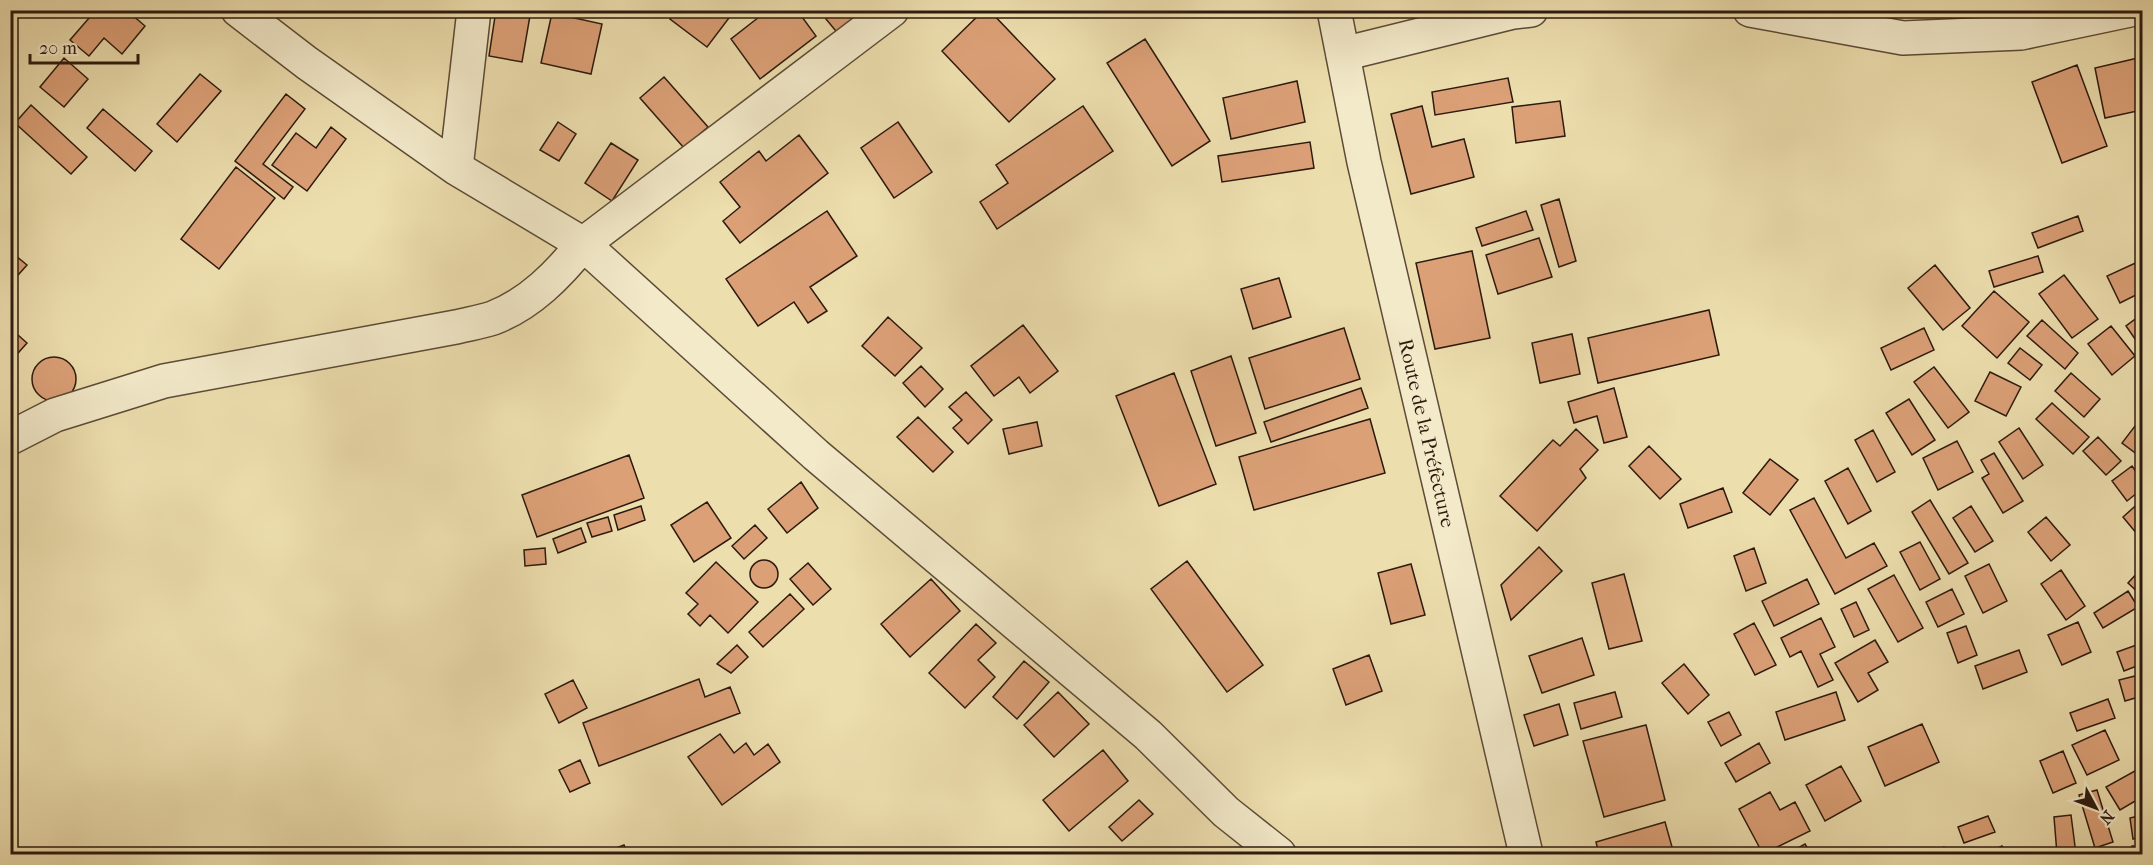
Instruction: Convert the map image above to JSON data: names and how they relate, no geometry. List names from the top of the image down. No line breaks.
{"streets":{"street":["Route de la Préfecture"]},"scale_bar":"20 m","north":"bottom right"}
